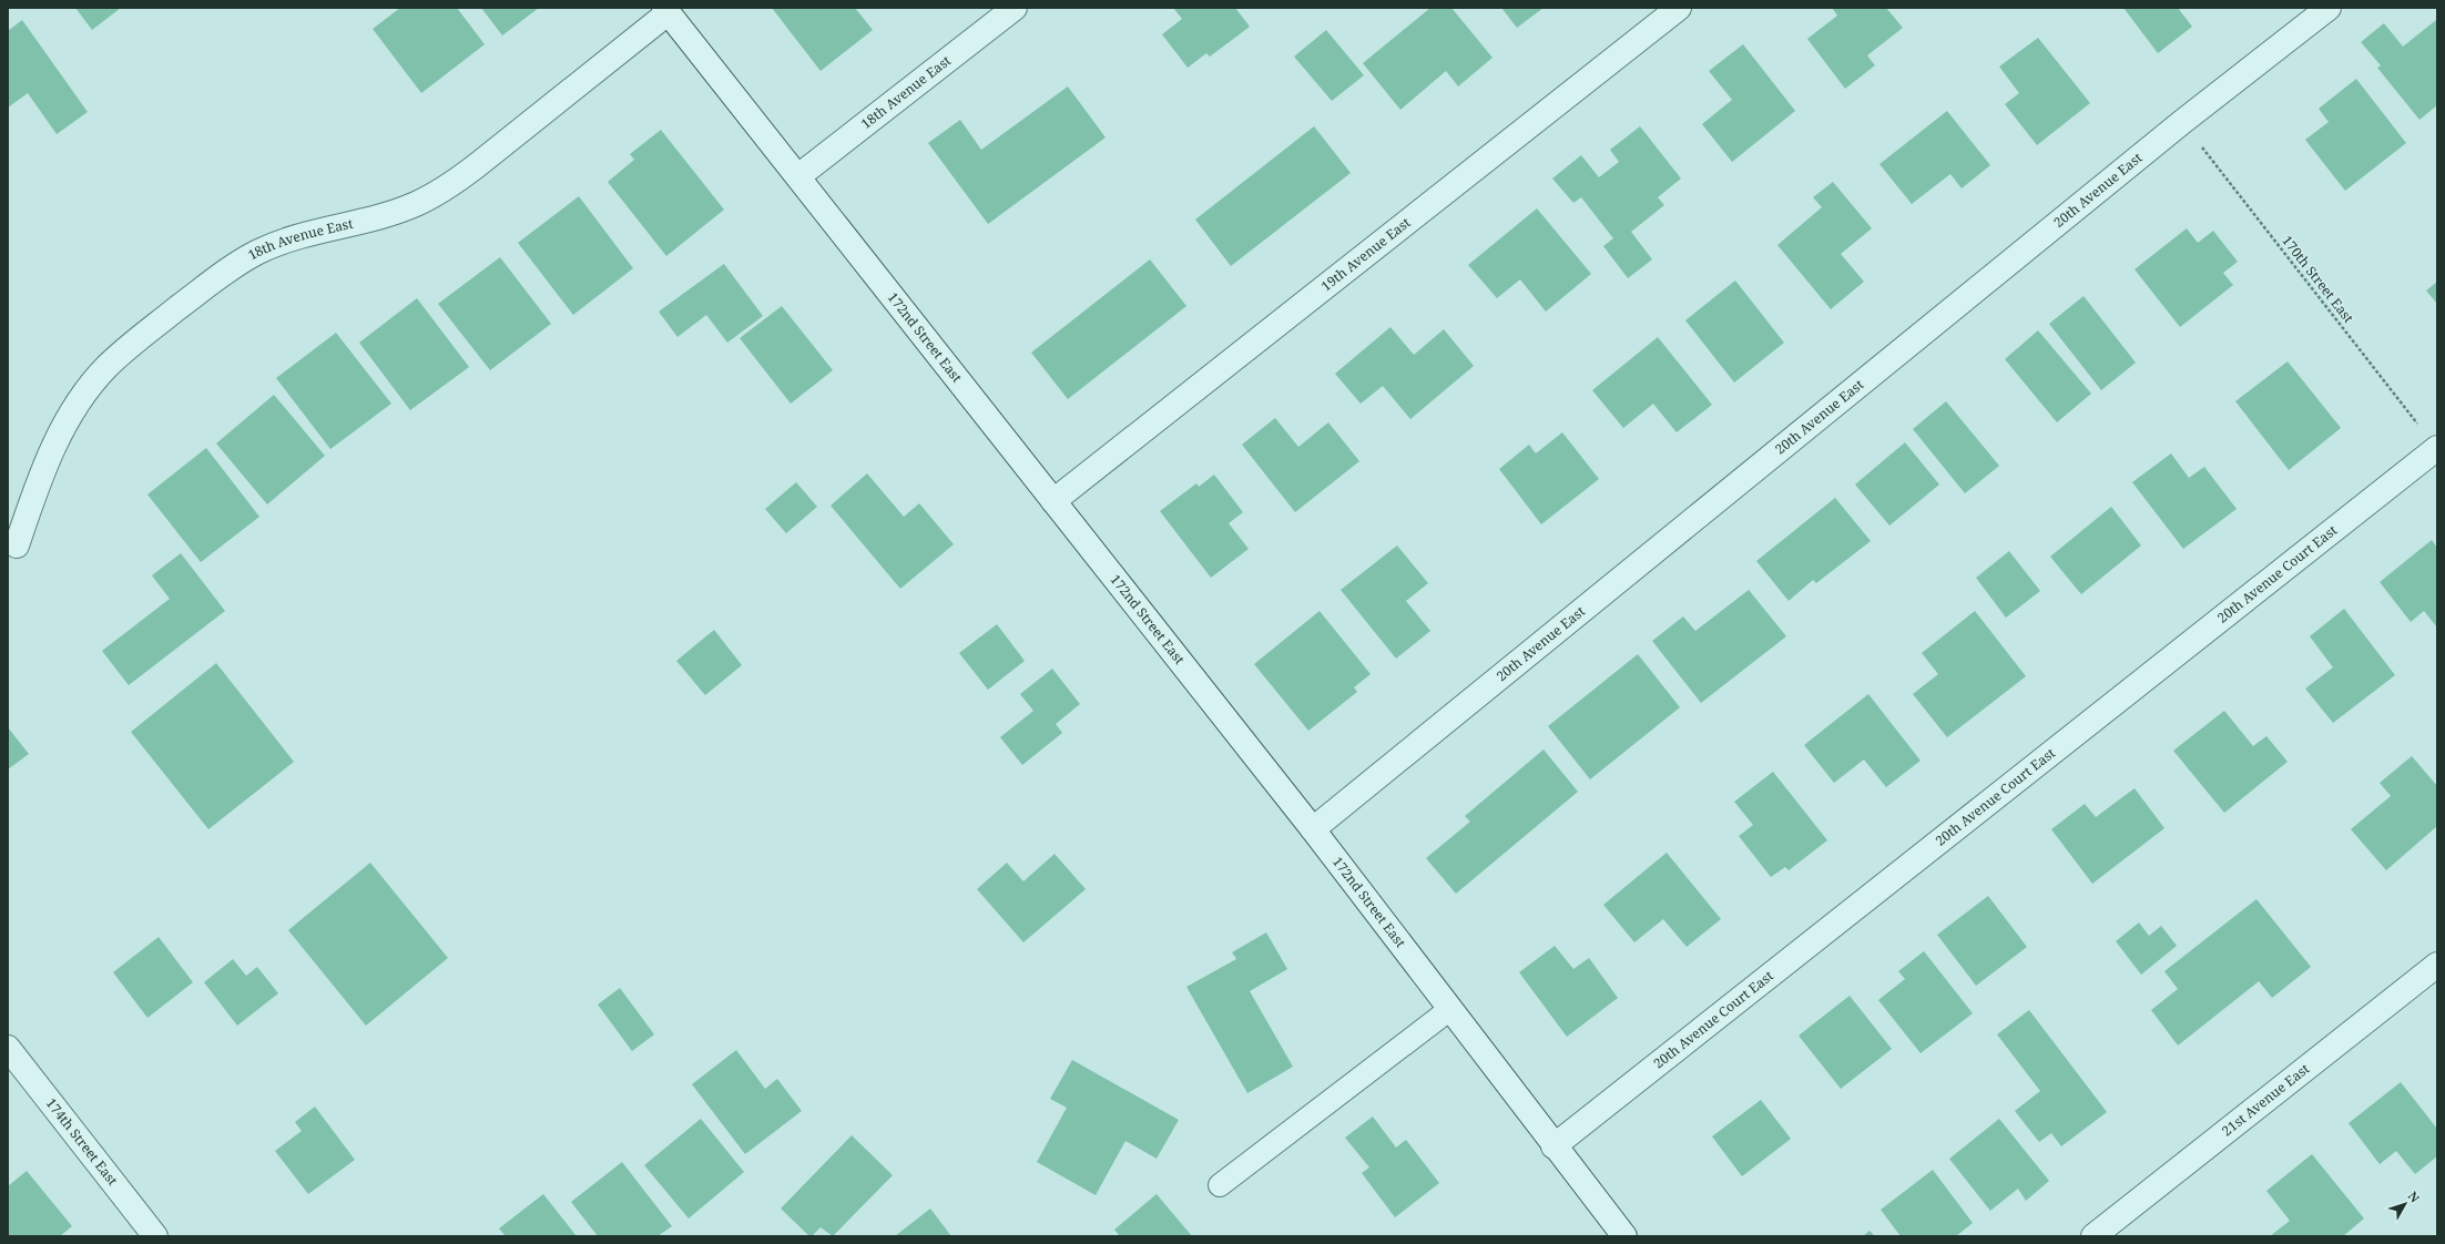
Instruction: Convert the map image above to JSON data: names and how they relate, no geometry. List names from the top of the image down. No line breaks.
{"streets":{"street":["18th Avenue East","20th Avenue East","19th Avenue East","172nd Street East","20th Avenue Court East","21st Avenue East","174th Street East"],"path":["170th Street East"]},"crossings":[["18th Avenue East","172nd Street East"],["20th Avenue East","170th Street East"],["20th Avenue East","172nd Street East"],["19th Avenue East","172nd Street East"],["170th Street East","20th Avenue Court East"],["172nd Street East","20th Avenue Court East"]],"north":"top right"}
